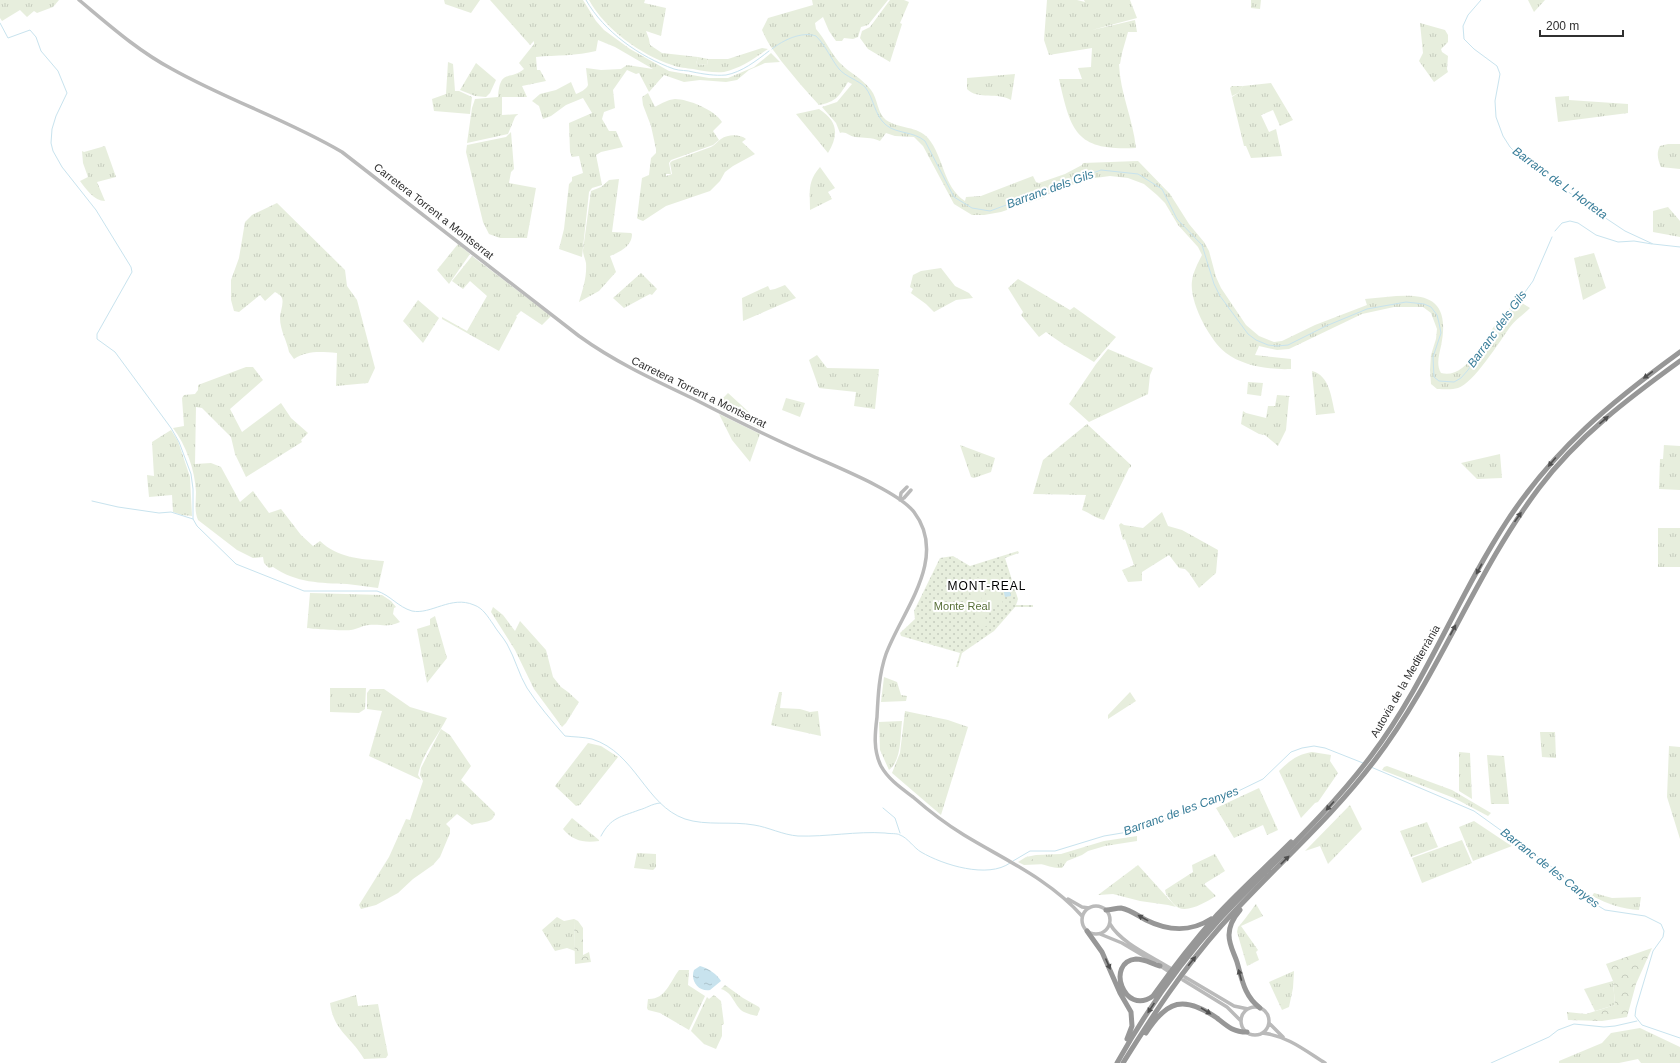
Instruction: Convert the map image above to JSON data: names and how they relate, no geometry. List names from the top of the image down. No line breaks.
{"streets":{"highway":["Autovia de la Mediterrània"],"main road":["Carretera Torrent a Montserrat"]},"districts":["MONT-REAL"],"water":["Barranc de L' Horteta","Barranc dels Gils","Barranc de les Canyes"],"parks":["Monte Real"],"scale_bar":"200 m"}
